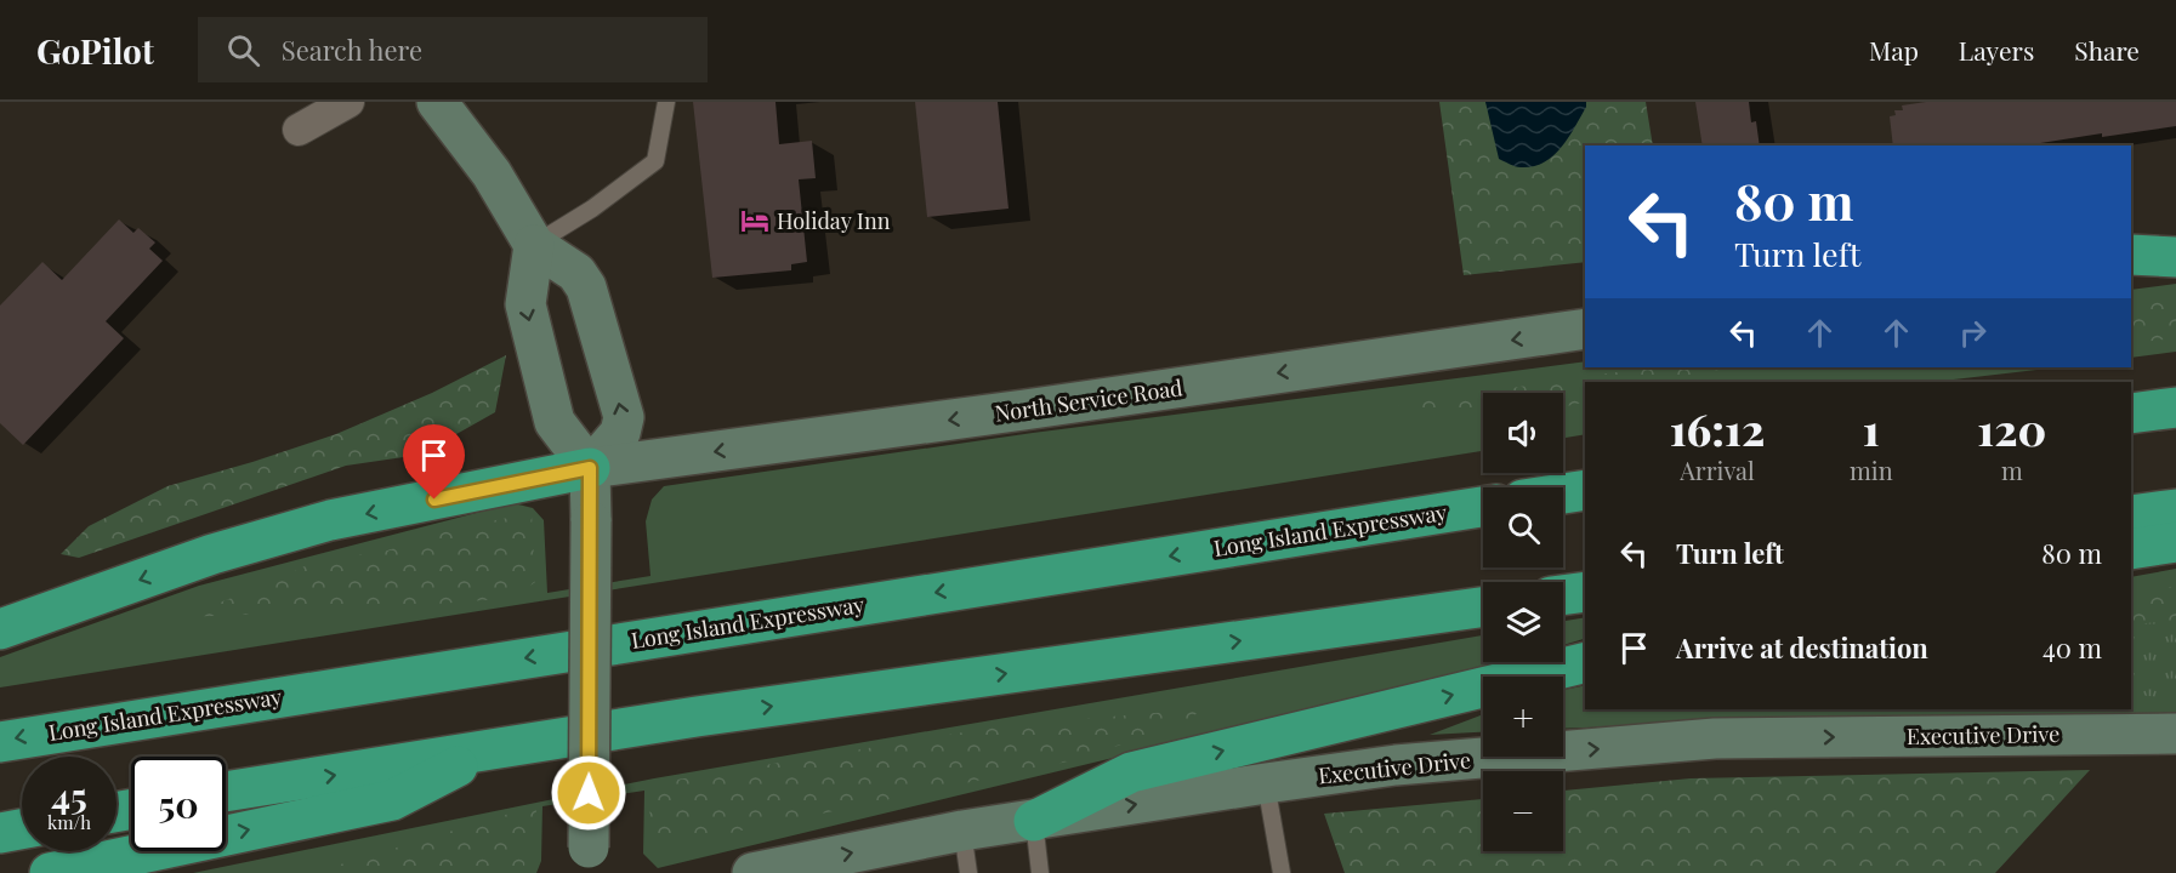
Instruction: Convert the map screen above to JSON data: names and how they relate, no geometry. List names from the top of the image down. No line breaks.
{"streets":{"highway":["Long Island Expressway"],"main road":["North Service Road","Executive Drive"]},"one_way":["North Service Road","Executive Drive"],"places":{"hotel":["Holiday Inn"]},"page":{"header":"GoPilot","search":"Search here","nav":["Map","Layers","Share"],"turn":["80 m","Turn left"],"eta":["16:12","Arrival","1","min","120","m"],"map_buttons":["+","−"],"list":[{"name":"Turn left","value":"80 m"},{"name":"Arrive at destination","value":"40 m"}],"speed":"45 km/h","limit":"50"}}
